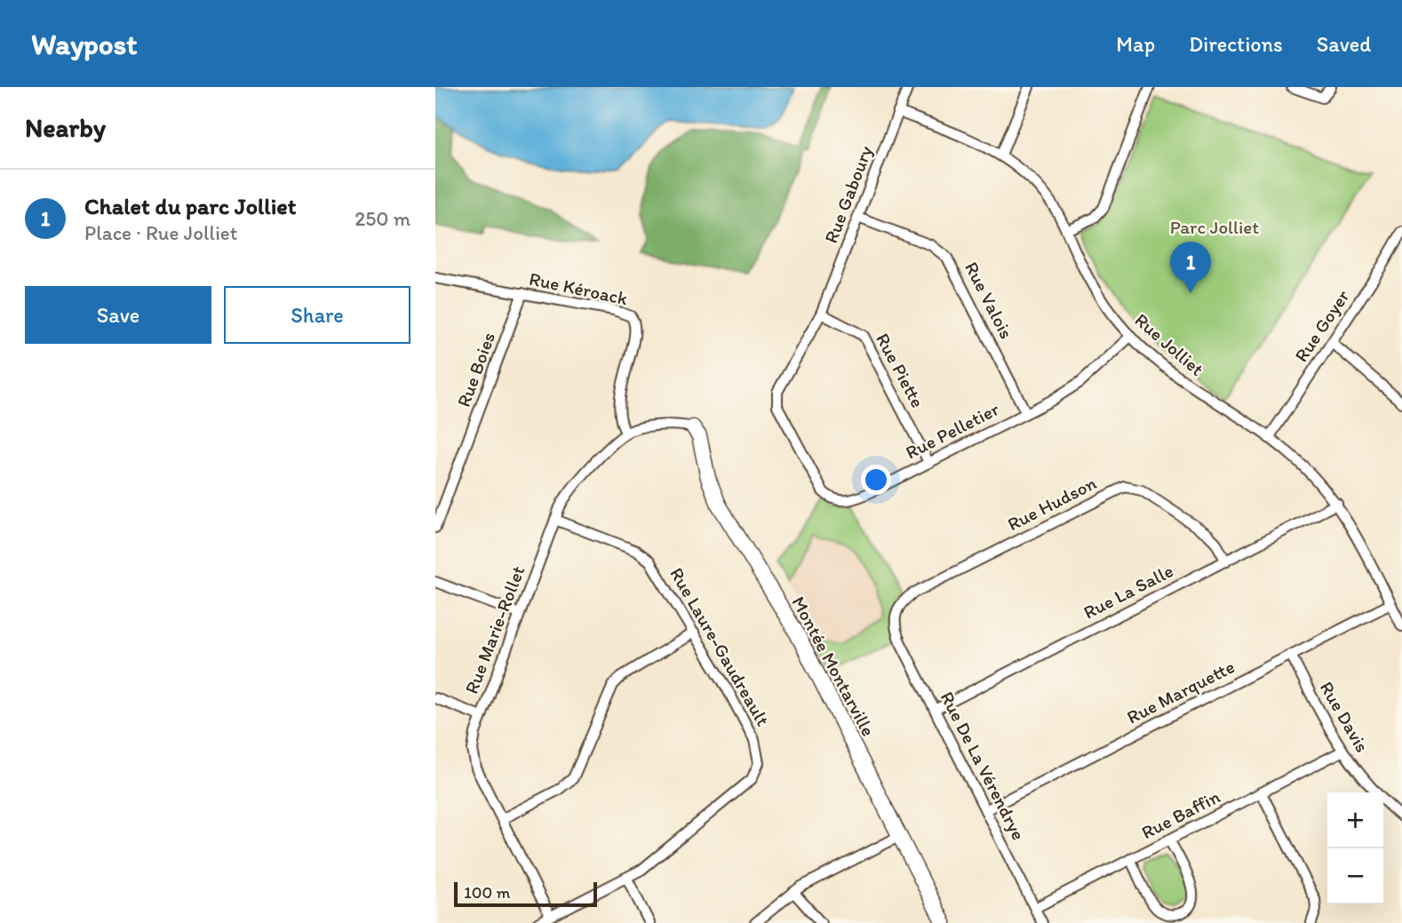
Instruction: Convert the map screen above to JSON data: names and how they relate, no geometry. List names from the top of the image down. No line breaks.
{"streets":{"street":["Rue Gaboury","Rue Kéroack","Rue Valois","Rue Goyer","Rue Jolliet","Rue Boies","Rue Piette","Rue Pelletier","Rue Hudson","Rue La Salle","Rue Marie-Rollet","Rue Laure-Gaudreault","Montée Montarville","Rue Marquette","Rue Davis","Rue De La Vérendrye","Rue Baffin"]},"crossings":[["Rue Gaboury","Rue Valois"],["Rue Gaboury","Rue Jolliet"],["Rue Gaboury","Rue Piette"],["Rue Gaboury","Rue Pelletier"],["Rue Kéroack","Rue Boies"],["Rue Kéroack","Rue Marie-Rollet"],["Rue Valois","Rue Pelletier"],["Rue Goyer","Rue Jolliet"],["Rue Jolliet","Rue Pelletier"],["Rue Jolliet","Rue La Salle"],["Rue Jolliet","Rue Marquette"],["Rue Piette","Rue Pelletier"],["Rue Hudson","Rue La Salle"],["Rue Hudson","Rue De La Vérendrye"],["Rue La Salle","Rue De La Vérendrye"],["Rue Marie-Rollet","Rue Laure-Gaudreault"],["Rue Marquette","Rue Davis"],["Rue Marquette","Rue De La Vérendrye"],["Rue Davis","Rue Baffin"],["Rue De La Vérendrye","Rue Baffin"]],"parks":["Parc Jolliet"],"scale_bar":"100 m","page":{"header":"Waypost","nav":["Map","Directions","Saved"],"heading":"Nearby","list":[{"mark":"1","name":"Chalet du parc Jolliet","note":"Place · Rue Jolliet","value":"250 m"}],"pins":"1","buttons":["Save","Share"],"map_buttons":["+","−"],"scale":"100 m"}}
